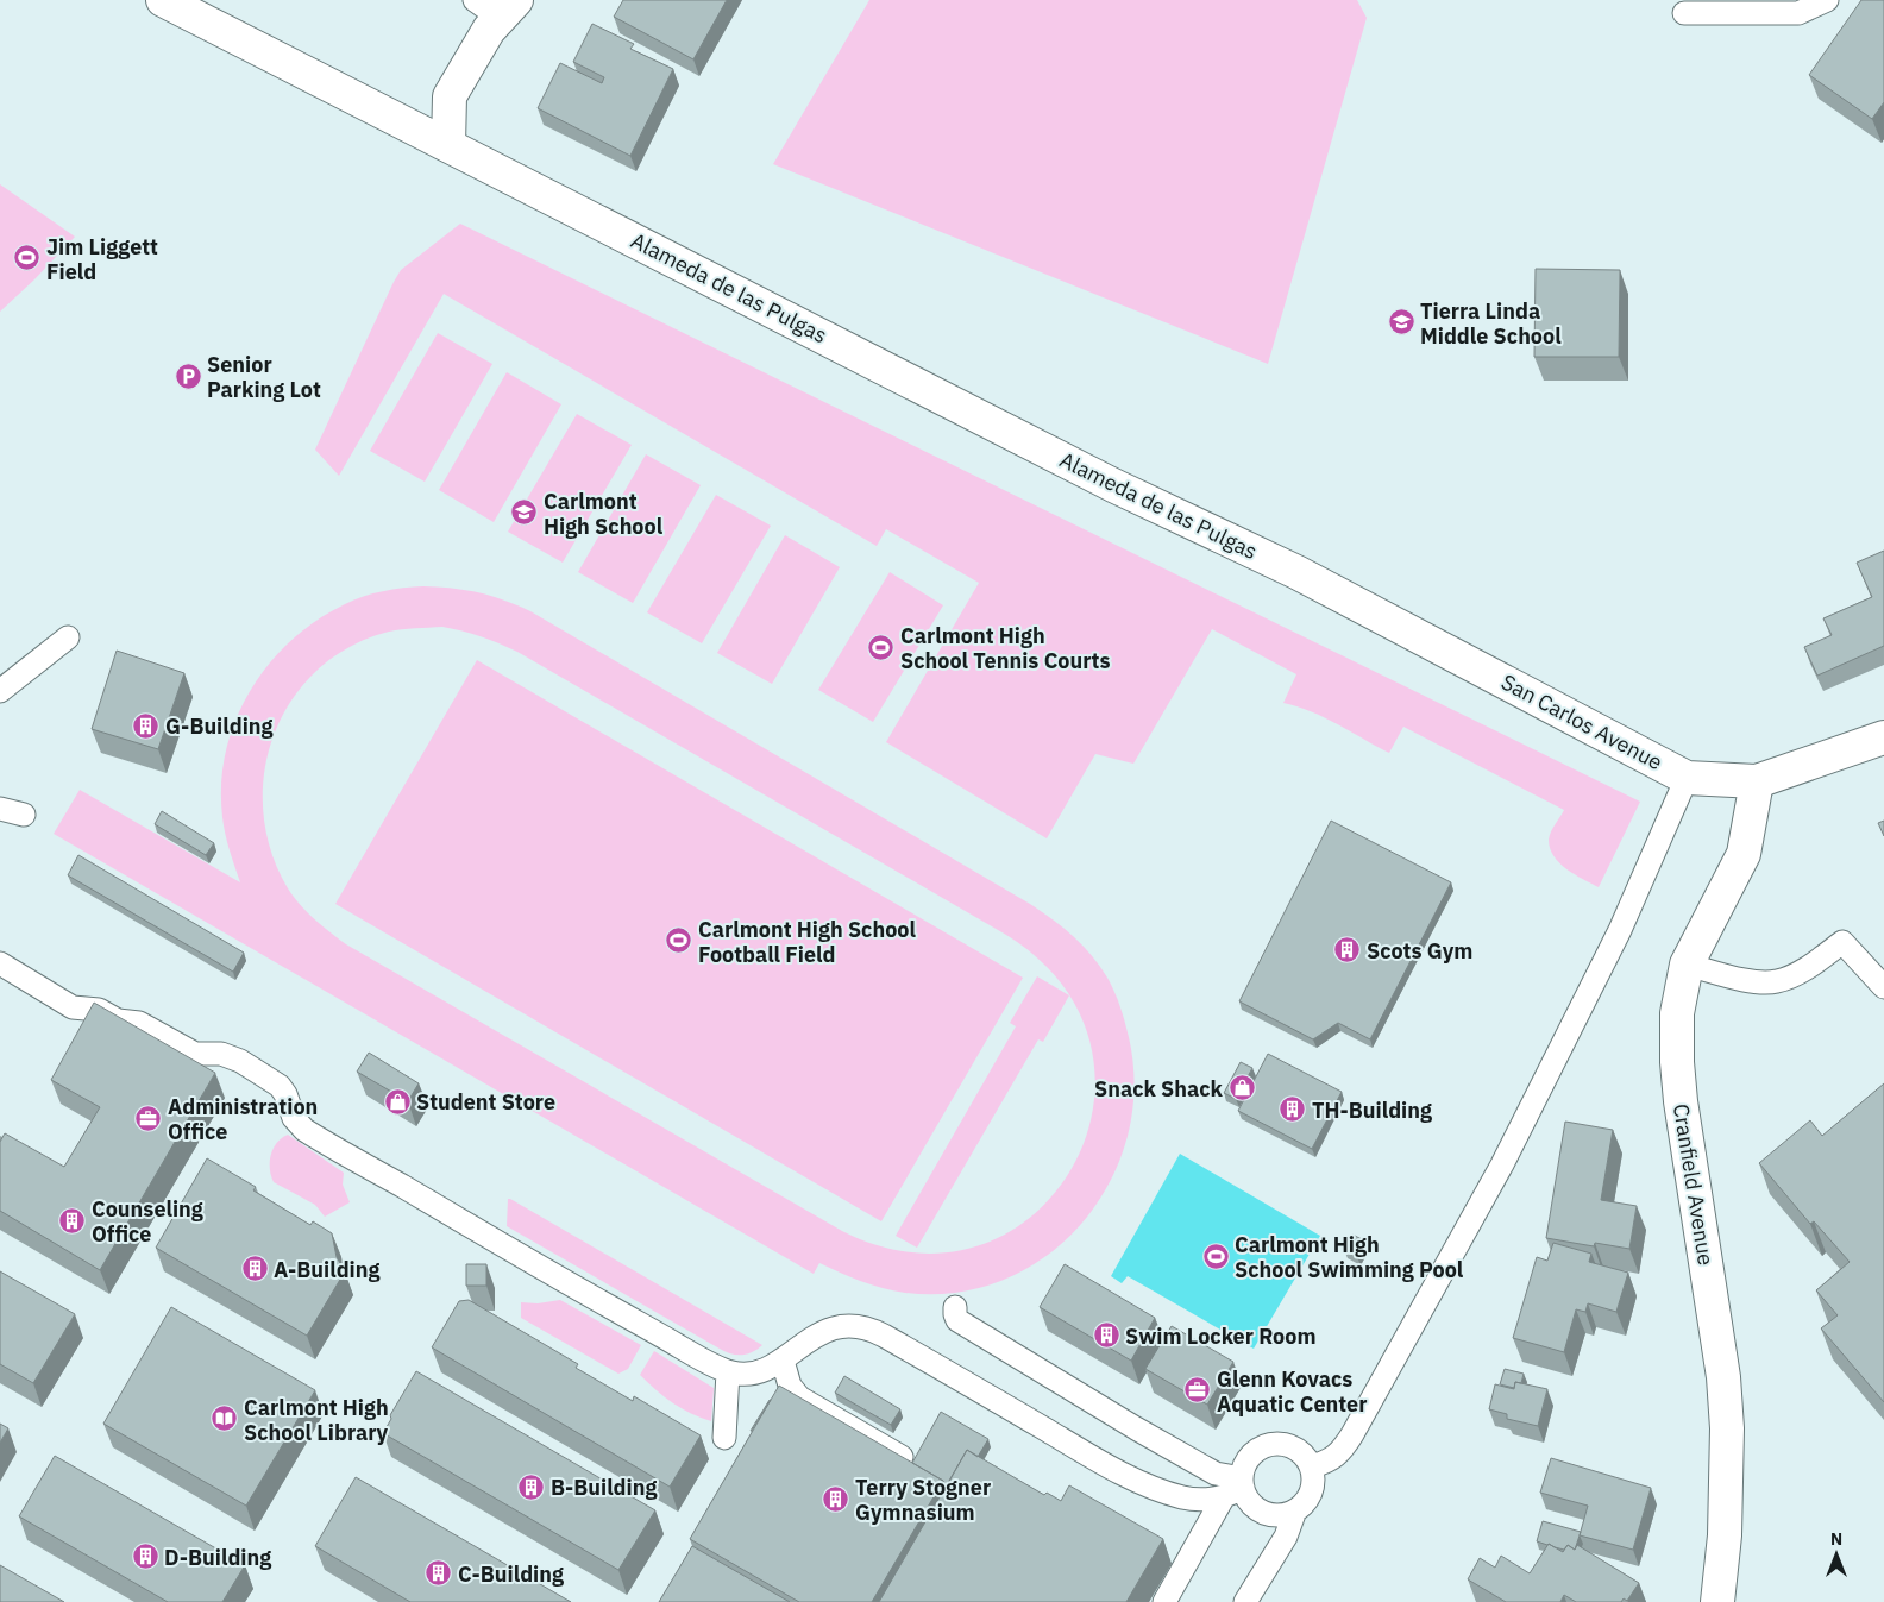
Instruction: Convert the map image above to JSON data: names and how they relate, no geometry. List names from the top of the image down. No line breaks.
{"streets":{"main road":["Alameda de las Pulgas","San Carlos Avenue","Cranfield Avenue"]},"crossings":[["Alameda de las Pulgas","San Carlos Avenue"],["San Carlos Avenue","Cranfield Avenue"]],"places":{"sports":["Jim Liggett Field","Carlmont High School Tennis Courts","Carlmont High School Football Field","Carlmont High School Swimming Pool"],"school or university":["Tierra Linda Middle School","Carlmont High School"],"parking":["Senior Parking Lot"],"building":["G-Building","Scots Gym","TH-Building","Counseling Office","A-Building","Swim Locker Room","B-Building","Terry Stogner Gymnasium","D-Building","C-Building"],"shop":["Snack Shack","Student Store"],"office":["Administration Office","Glenn Kovacs Aquatic Center"],"library":["Carlmont High School Library"]},"north":"top"}
